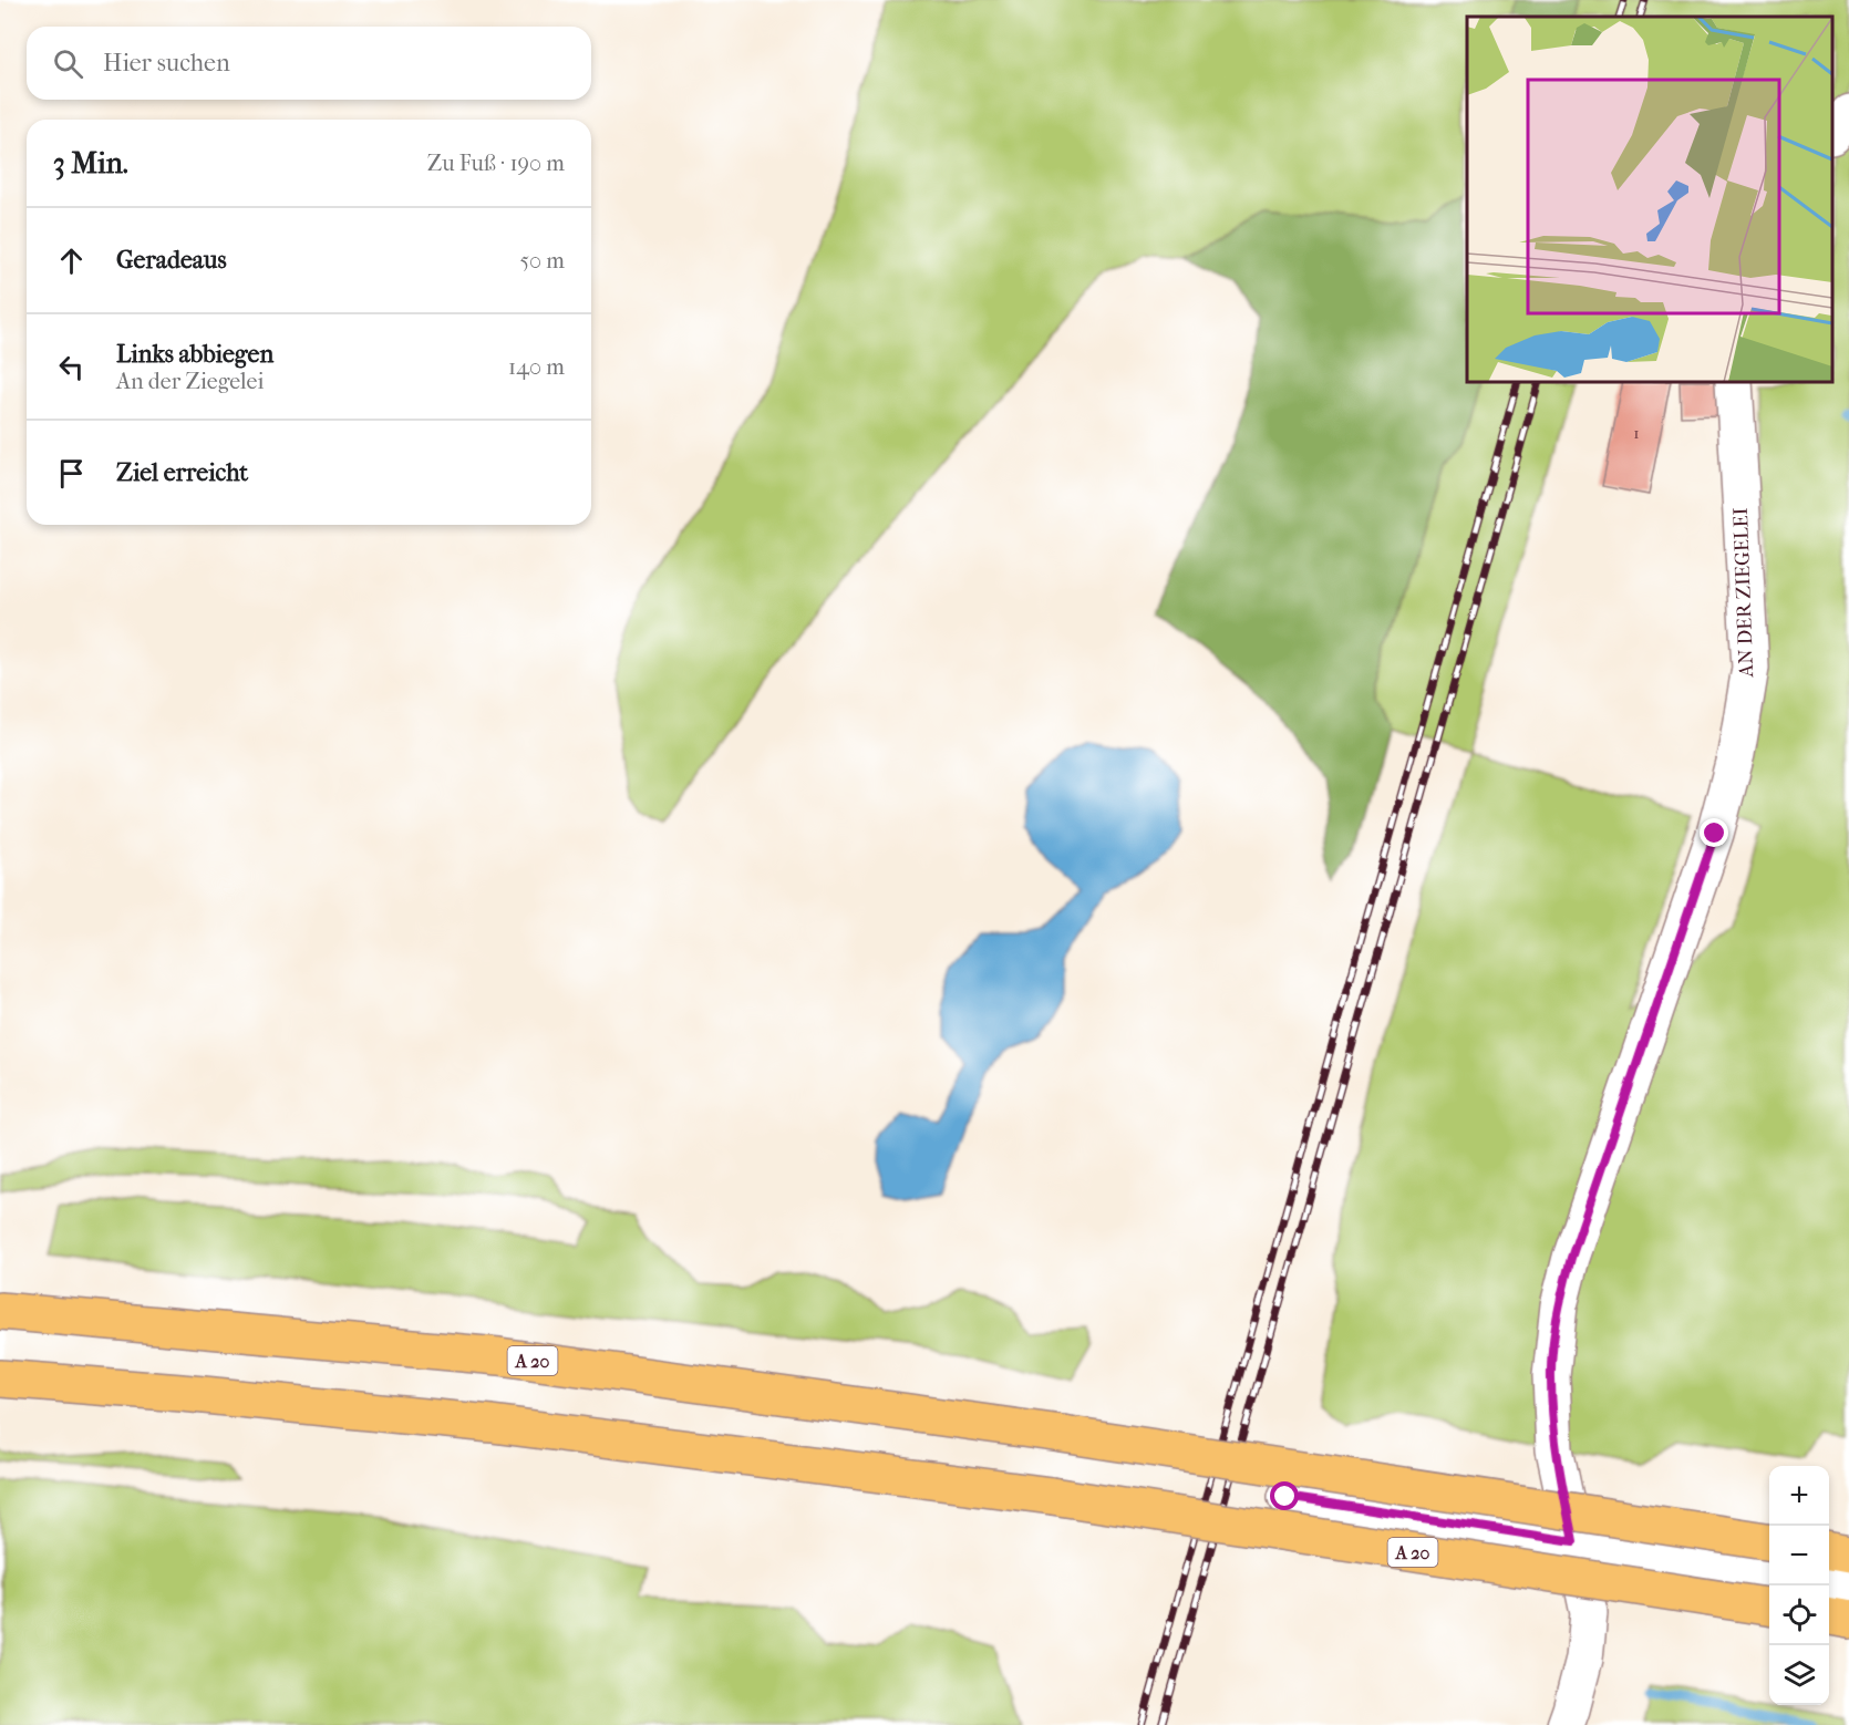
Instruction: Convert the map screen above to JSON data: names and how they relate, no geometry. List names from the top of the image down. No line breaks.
{"streets":{"highway":["A 20"],"street":["AN DER ZIEGELEI"]},"house_numbers":["1"],"page":{"search":"Hier suchen","heading":["3 Min.","Zu Fuß · 190 m"],"list":[["Geradeaus","50 m"],["Links abbiegen","An der Ziegelei","140 m"],"Ziel erreicht"],"map_buttons":["+","−"]}}
